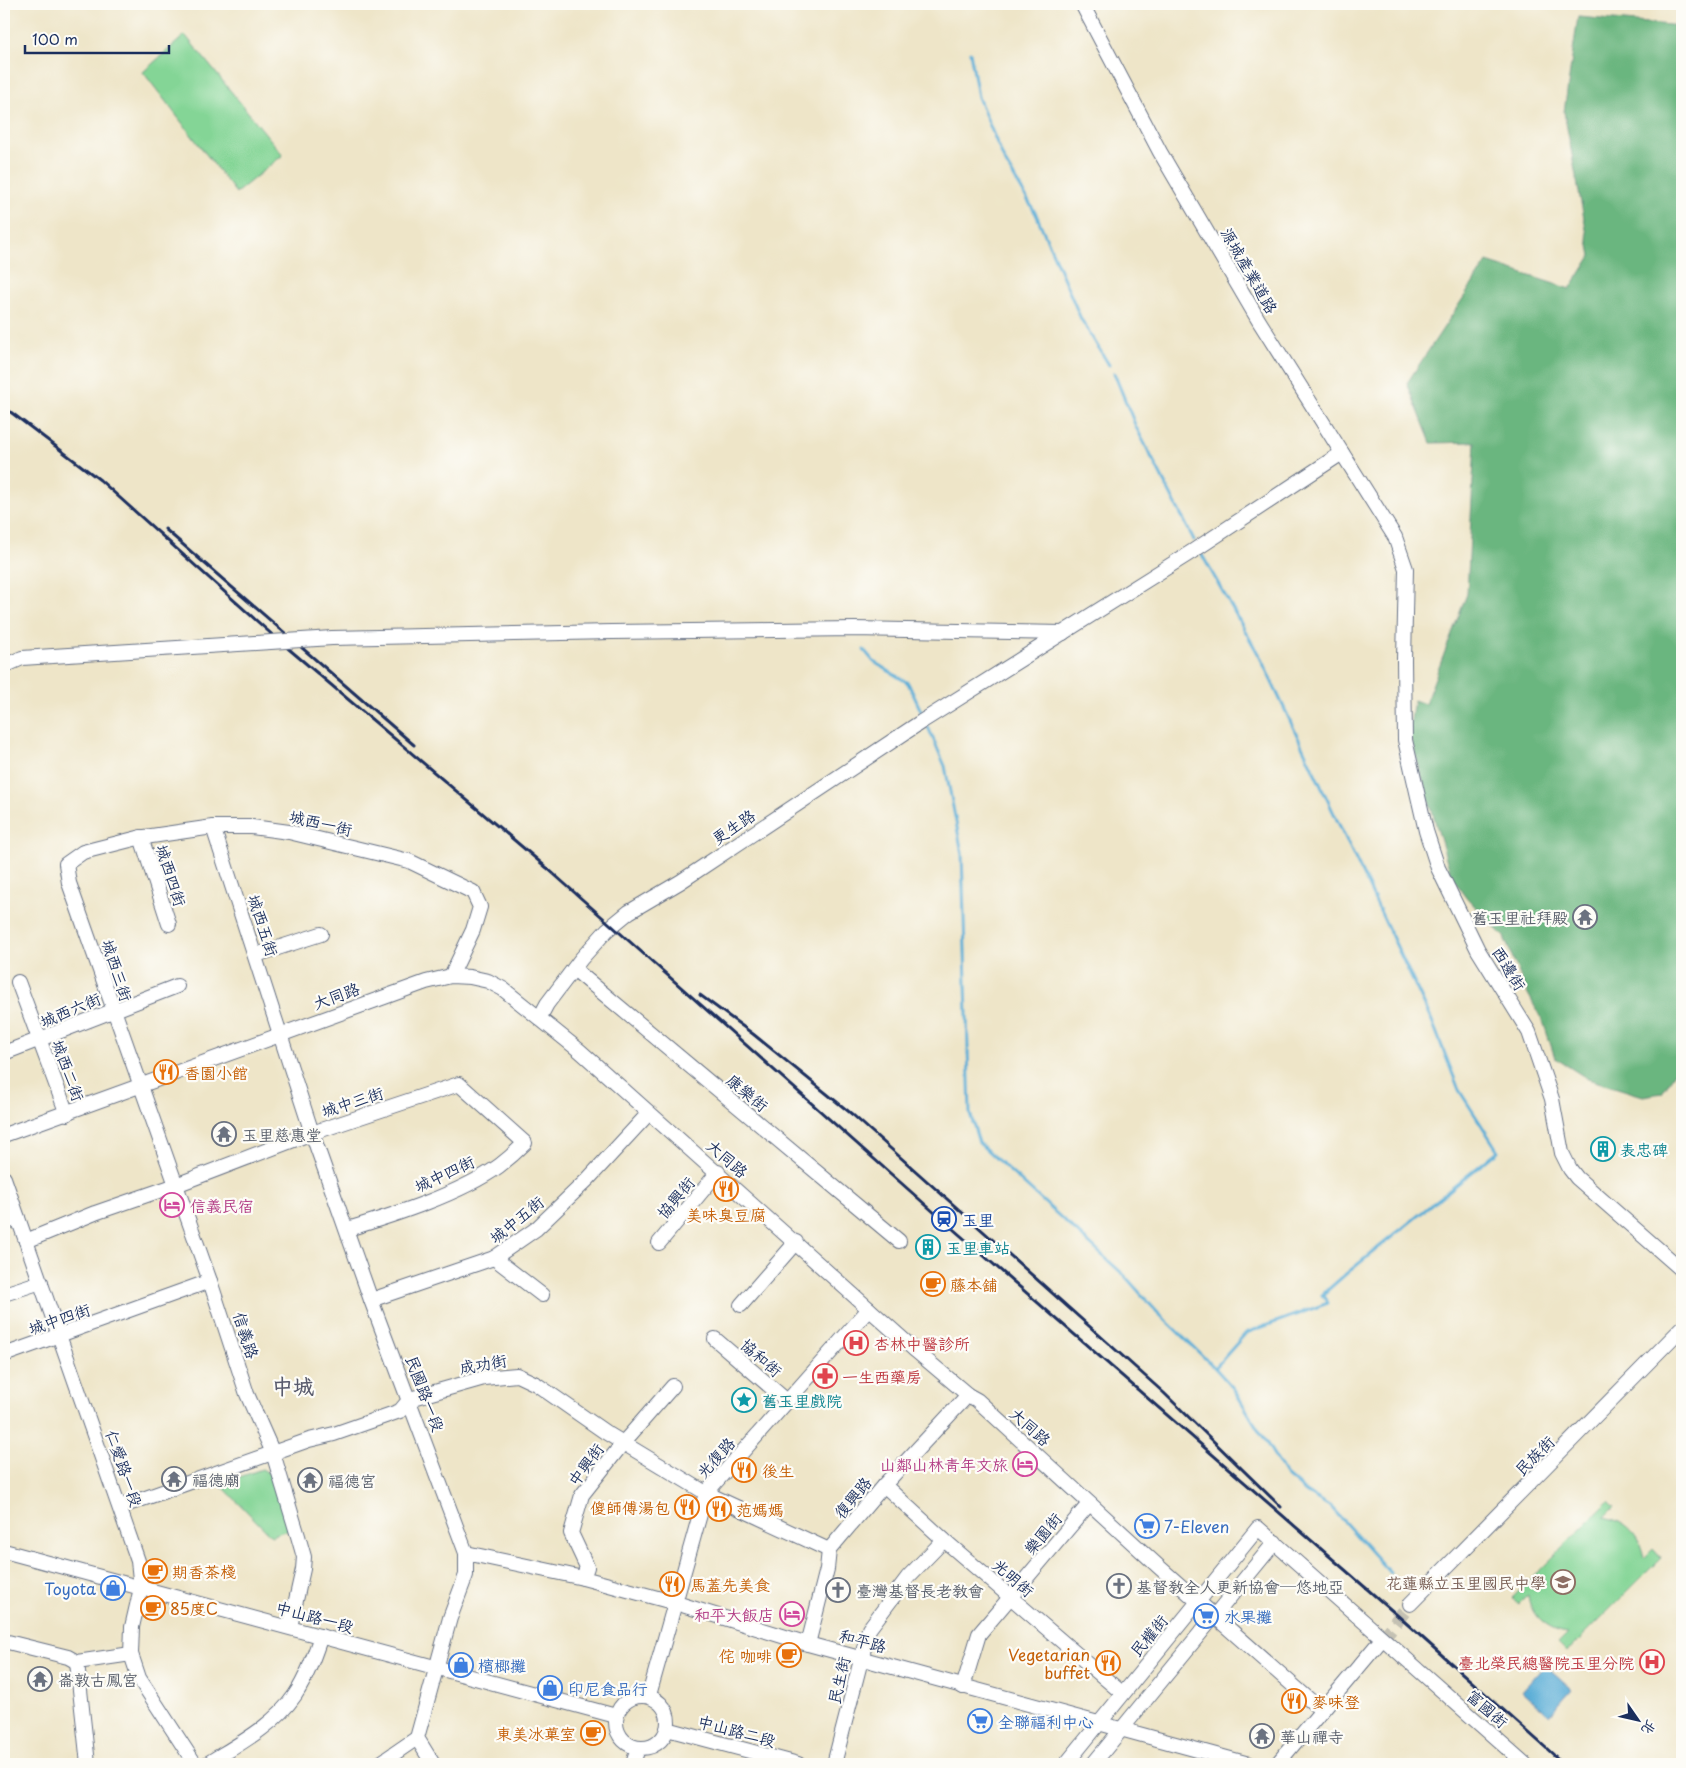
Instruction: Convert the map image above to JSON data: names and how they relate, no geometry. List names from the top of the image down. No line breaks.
{"streets":{"street":["源城產業道路","城西一街","更生路","城西四街","城西五街","西邊街","城西三街","大同路","城西六街","城西二街","康樂街","城中三街","城中四街","協興街","城中五街","信義路","協和街","成功街","民國路一段","民族街","光復路","中興街","仁愛路一段","復興路","樂園街","光明街","中山路一段","民權街","和平路","民生街","富國街","中山路二段"]},"crossings":[["源城產業道路","更生路"],["源城產業道路","西邊街"],["城西一街","城西四街"],["城西一街","城西五街"],["城西一街","城西三街"],["城西一街","大同路"],["更生路","大同路"],["更生路","康樂街"],["城西五街","大同路"],["城西五街","民國路一段"],["城西三街","大同路"],["城西三街","城西六街"],["城西三街","信義路"],["大同路","城西二街"],["大同路","協興街"],["大同路","城中五街"],["大同路","信義路"],["大同路","民國路一段"],["大同路","光復路"],["大同路","復興路"],["大同路","樂園街"],["大同路","民權街"],["城西六街","城西二街"],["城中三街","城中四街"],["城中三街","信義路"],["城中三街","民國路一段"],["城中三街","仁愛路一段"],["城中四街","信義路"],["城中四街","民國路一段"],["城中四街","仁愛路一段"],["城中五街","民國路一段"],["信義路","成功街"],["信義路","中山路一段"],["協和街","光復路"],["成功街","民國路一段"],["成功街","光復路"],["成功街","中興街"],["成功街","仁愛路一段"],["成功街","復興路"],["民國路一段","中山路一段"],["民國路一段","和平路"],["光復路","中山路一段"],["光復路","和平路"],["光復路","中山路二段"],["中興街","和平路"],["仁愛路一段","中山路一段"],["復興路","光明街"],["樂園街","光明街"],["樂園街","和平路"],["光明街","民權街"],["光明街","民生街"],["中山路一段","中山路二段"],["民權街","和平路"],["民權街","富國街"],["和平路","民生街"]],"districts":["中城"],"places":{"temple":["舊玉里社拜殿","玉里慈惠堂","福德廟","福德宮","崙敦古鳳宮","華山禪寺"],"restaurant":["香園小館","美味臭豆腐","後生","傻師傅湯包","范媽媽","馬蓋先美食","Vegetarian buffet","麥味登"],"building":["表忠碑","玉里車站"],"hotel":["信義民宿","山鄰山林青年文旅","和平大飯店"],"station":["玉里"],"cafe":["藤本舖","期香茶棧","85度C","侘 咖啡","東美冰菓室"],"hospital":["杏林中醫診所","臺北榮民總醫院玉里分院"],"pharmacy":["一生西藥房"],"place":["舊玉里戲院"],"supermarket":["7-Eleven","水果攤","全聯福利中心"],"school or university":["花蓮縣立玉里國民中學"],"church":["基督教全人更新協會─悠地亞","臺灣基督長老教會"],"shop":["Toyota","檳榔攤","印尼食品行"]},"scale_bar":"100 m","north":"bottom right"}
